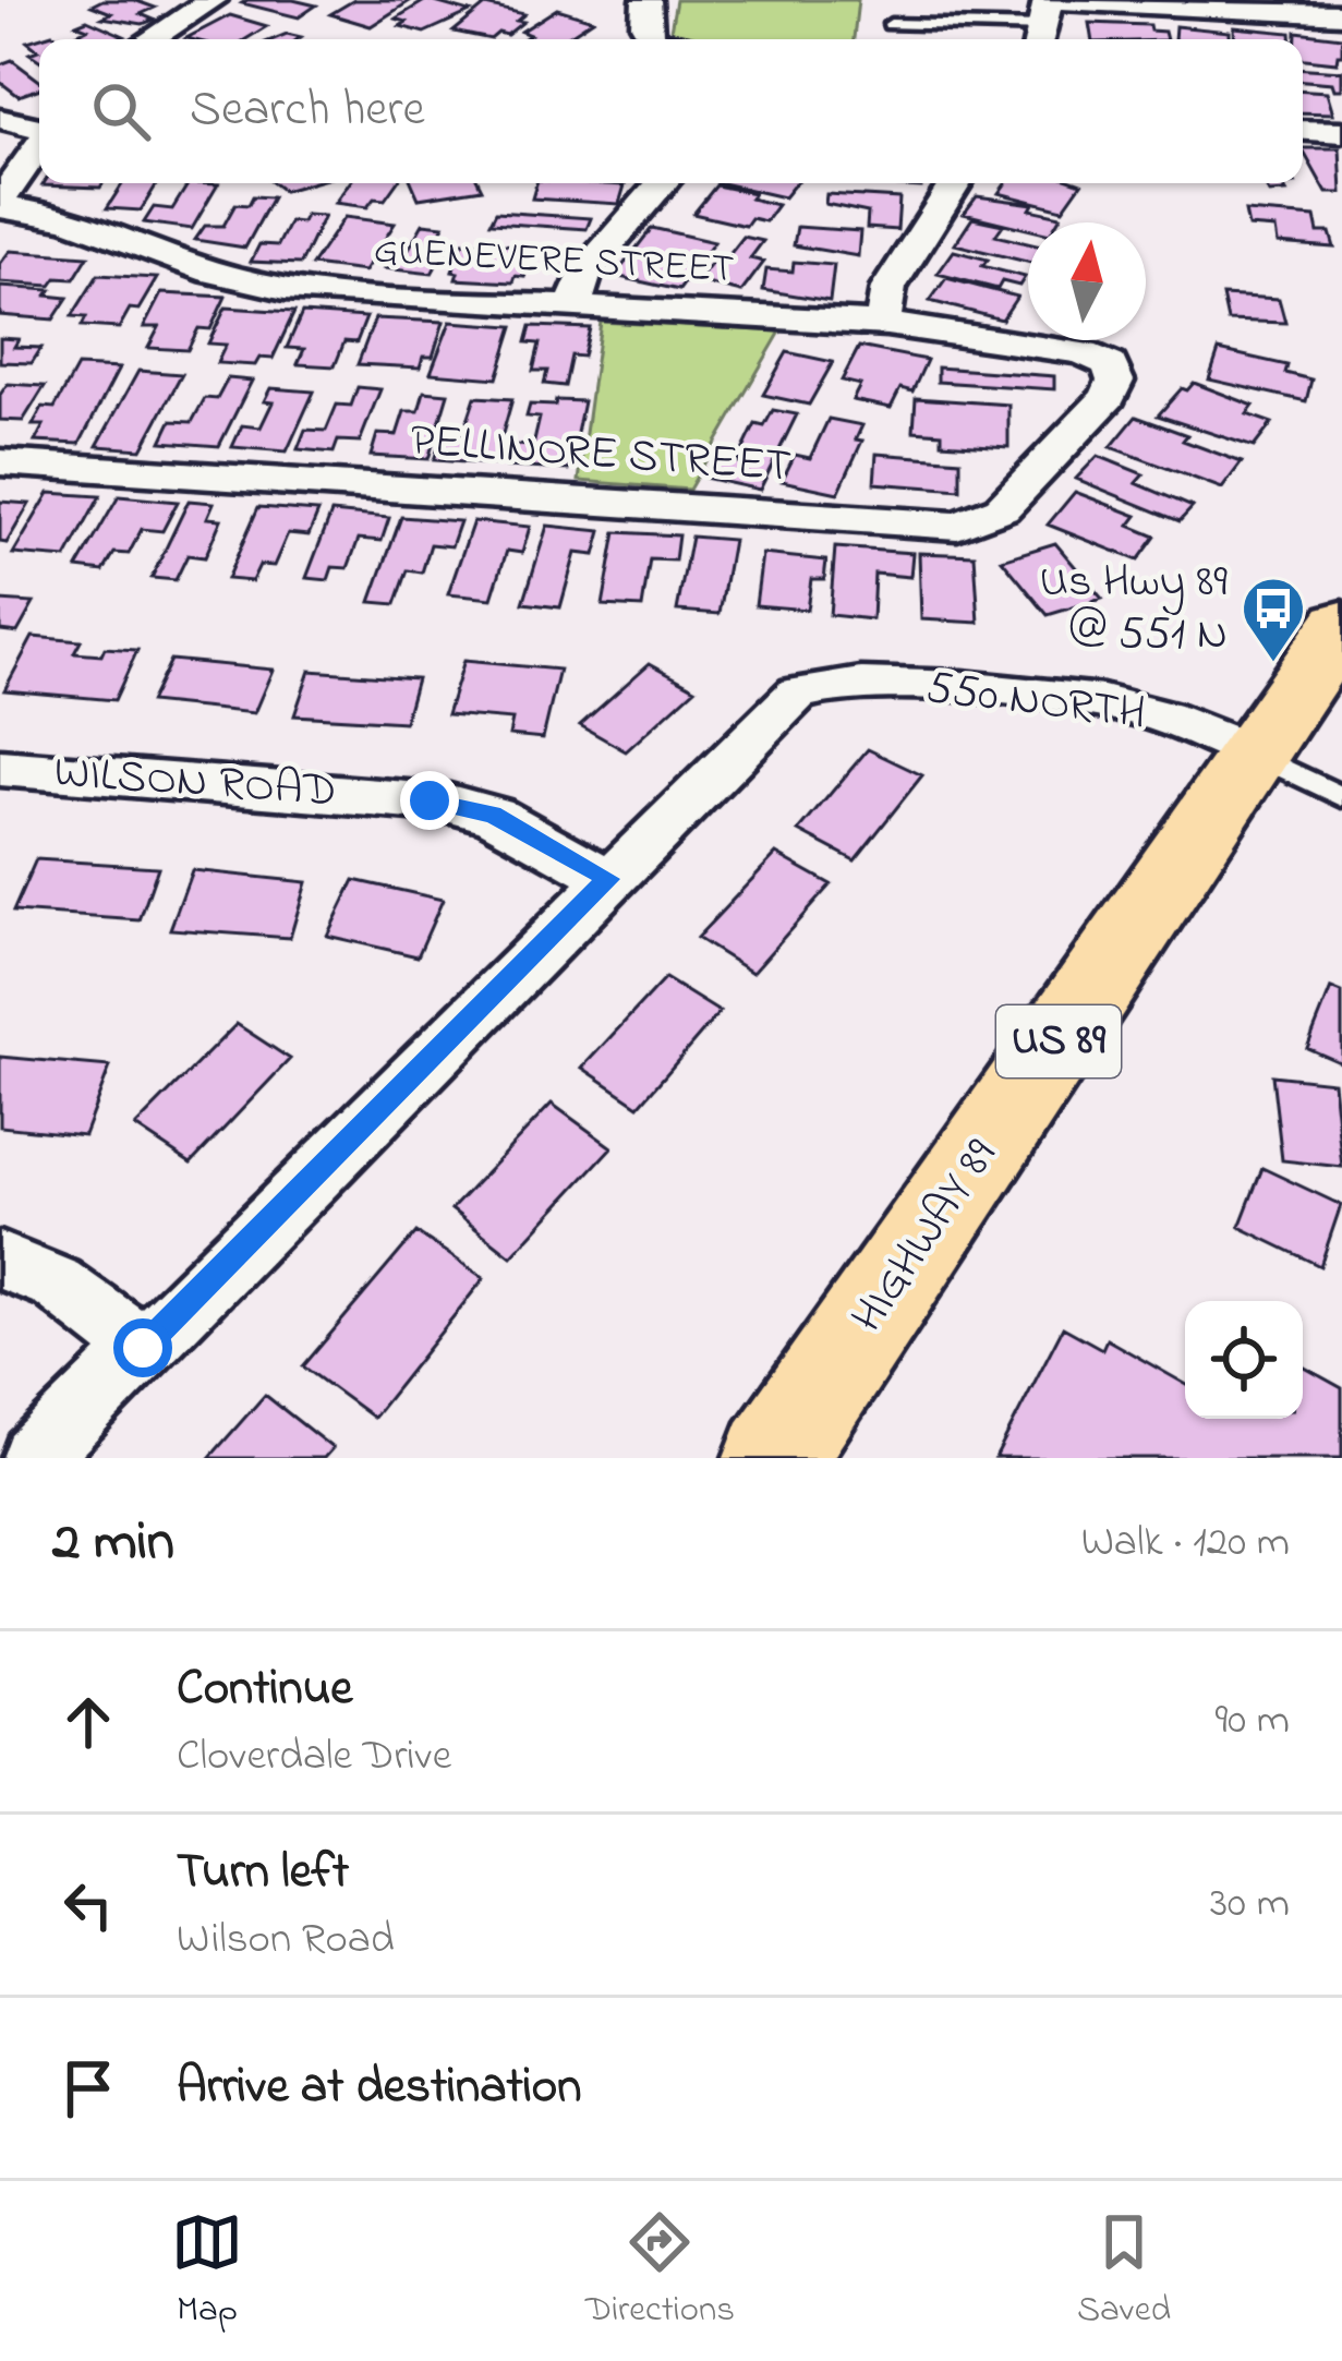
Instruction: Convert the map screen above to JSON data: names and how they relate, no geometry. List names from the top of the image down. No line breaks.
{"streets":{"main road":["US 89","HIGHWAY 89"],"street":["GUENEVERE STREET","PELLINORE STREET","550 NORTH","WILSON ROAD"]},"crossings":[["GUENEVERE STREET","PELLINORE STREET"],["550 NORTH","WILSON ROAD"],["550 NORTH","HIGHWAY 89"]],"places":{"bus stop":["Us Hwy 89 @ 551 N"]},"north":"top","page":{"search":"Search here","heading":["2 min","Walk · 120 m"],"list":[["Continue","Cloverdale Drive","90 m"],["Turn left","Wilson Road","30 m"],"Arrive at destination"],"nav":["Map","Directions","Saved"]}}
